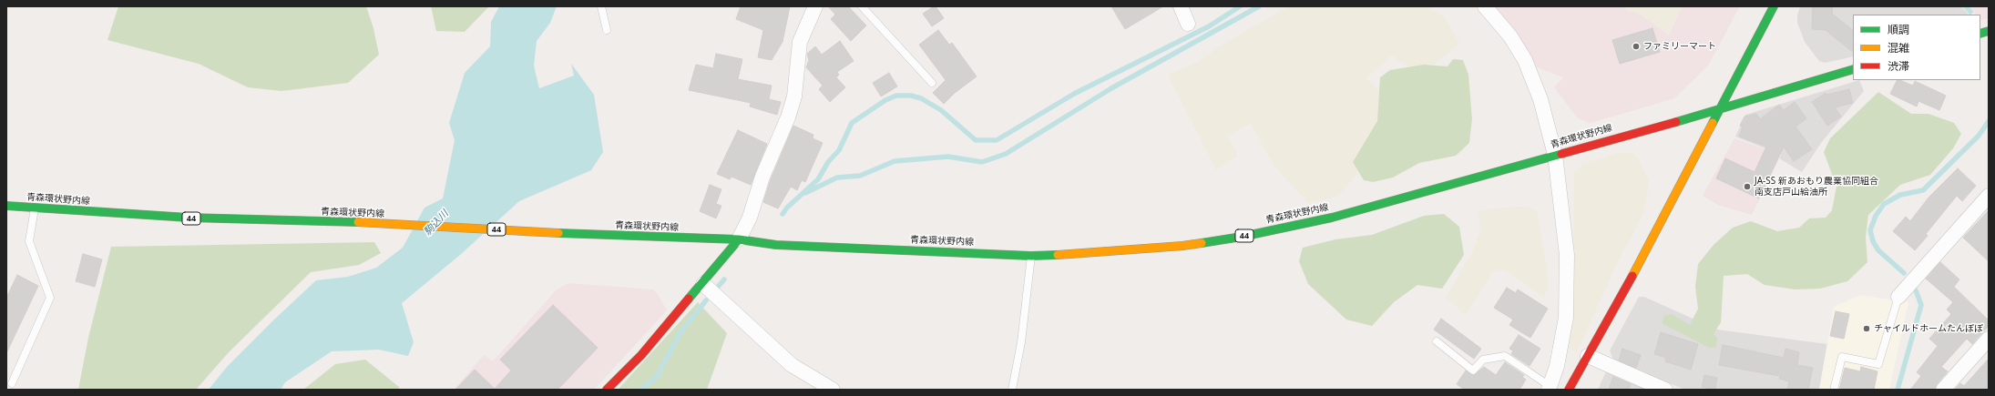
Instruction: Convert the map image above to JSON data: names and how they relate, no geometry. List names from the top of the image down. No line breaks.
{"streets":{"main road":["青森環状野内線","44"]},"water":["駒込川"],"places":["ファミリーマート","JA-SS 新あおもり農業協同組合 南支店戸山給油所","チャイルドホームたんぽぽ"],"legend":["順調","混雑","渋滞"]}
